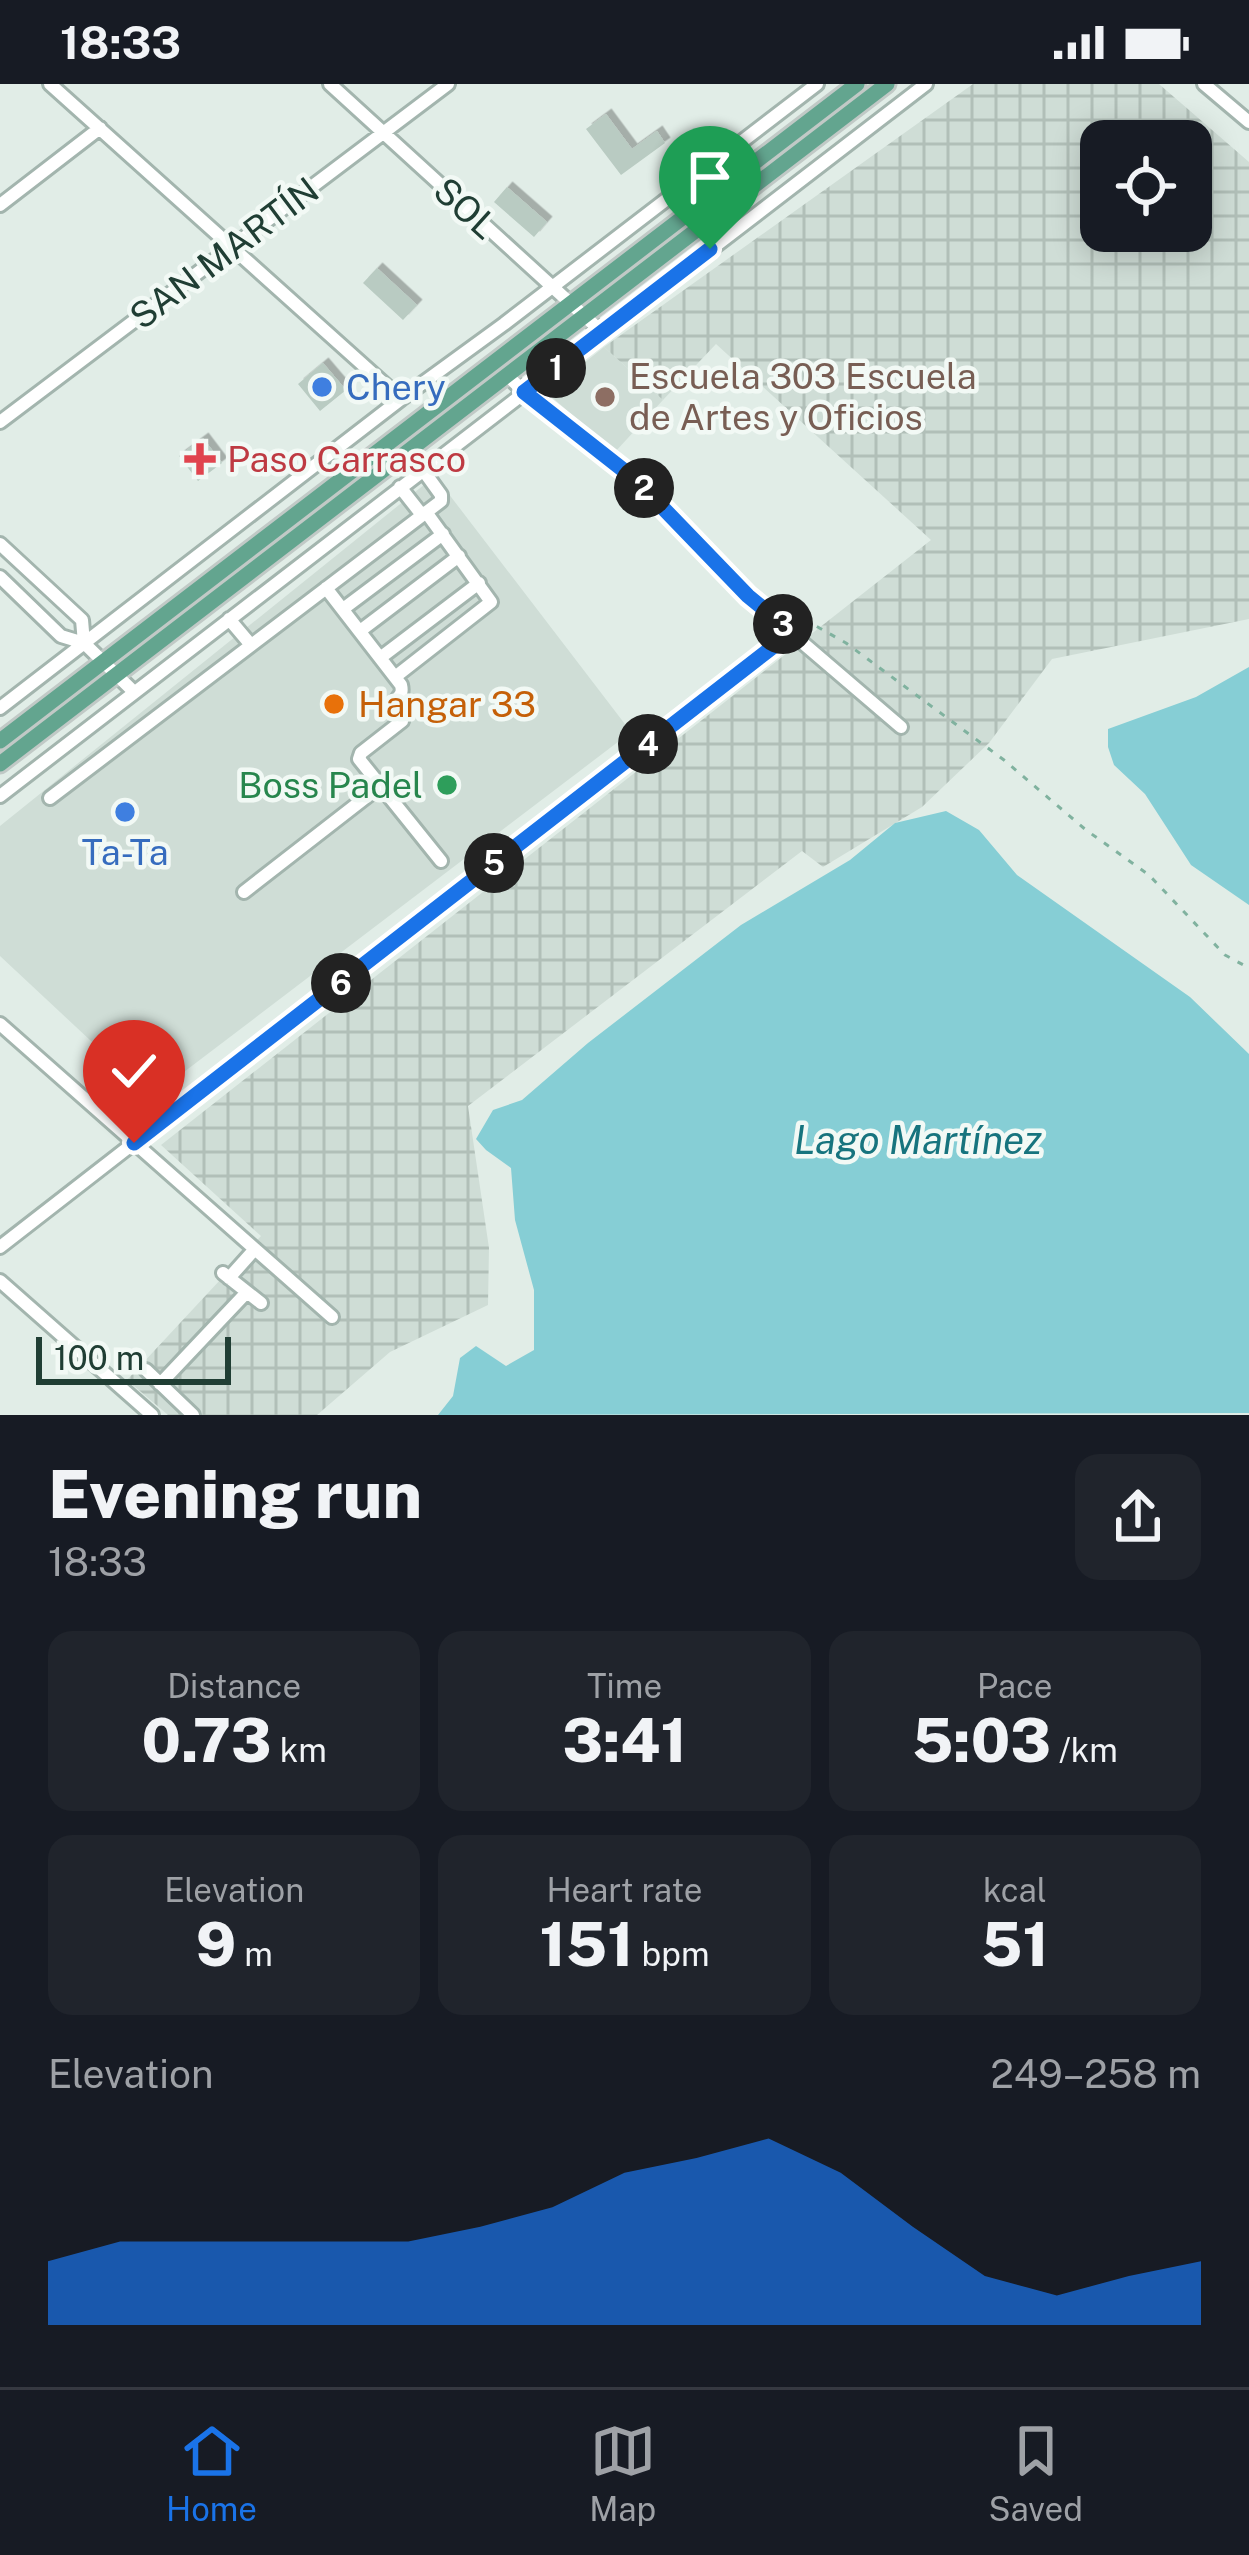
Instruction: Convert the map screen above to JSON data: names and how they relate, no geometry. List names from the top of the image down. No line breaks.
{"streets":{"street":["SOL","SAN MARTÍN"]},"crossings":[["SOL","SAN MARTÍN"]],"water":["Lago Martínez"],"places":{"other":["Chery","Escuela 303 Escuela de Artes y Oficios","Hangar 33","Boss Padel","Ta-Ta"],"health":["Paso Carrasco"]},"scale_bar":"100 m","page":{"status":"18:33","pins":["1","2","3","4","5","6"],"scale":"100 m","heading":["Evening run","18:33"],"stats":[["Distance","0.73 km"],["Time","3:41"],["Pace","5:03 /km"],["Elevation","9 m"],["Heart rate","151 bpm"],["kcal","51"]],"chart":["Elevation","249–258 m"],"tabs":["Home","Map","Saved"]}}
